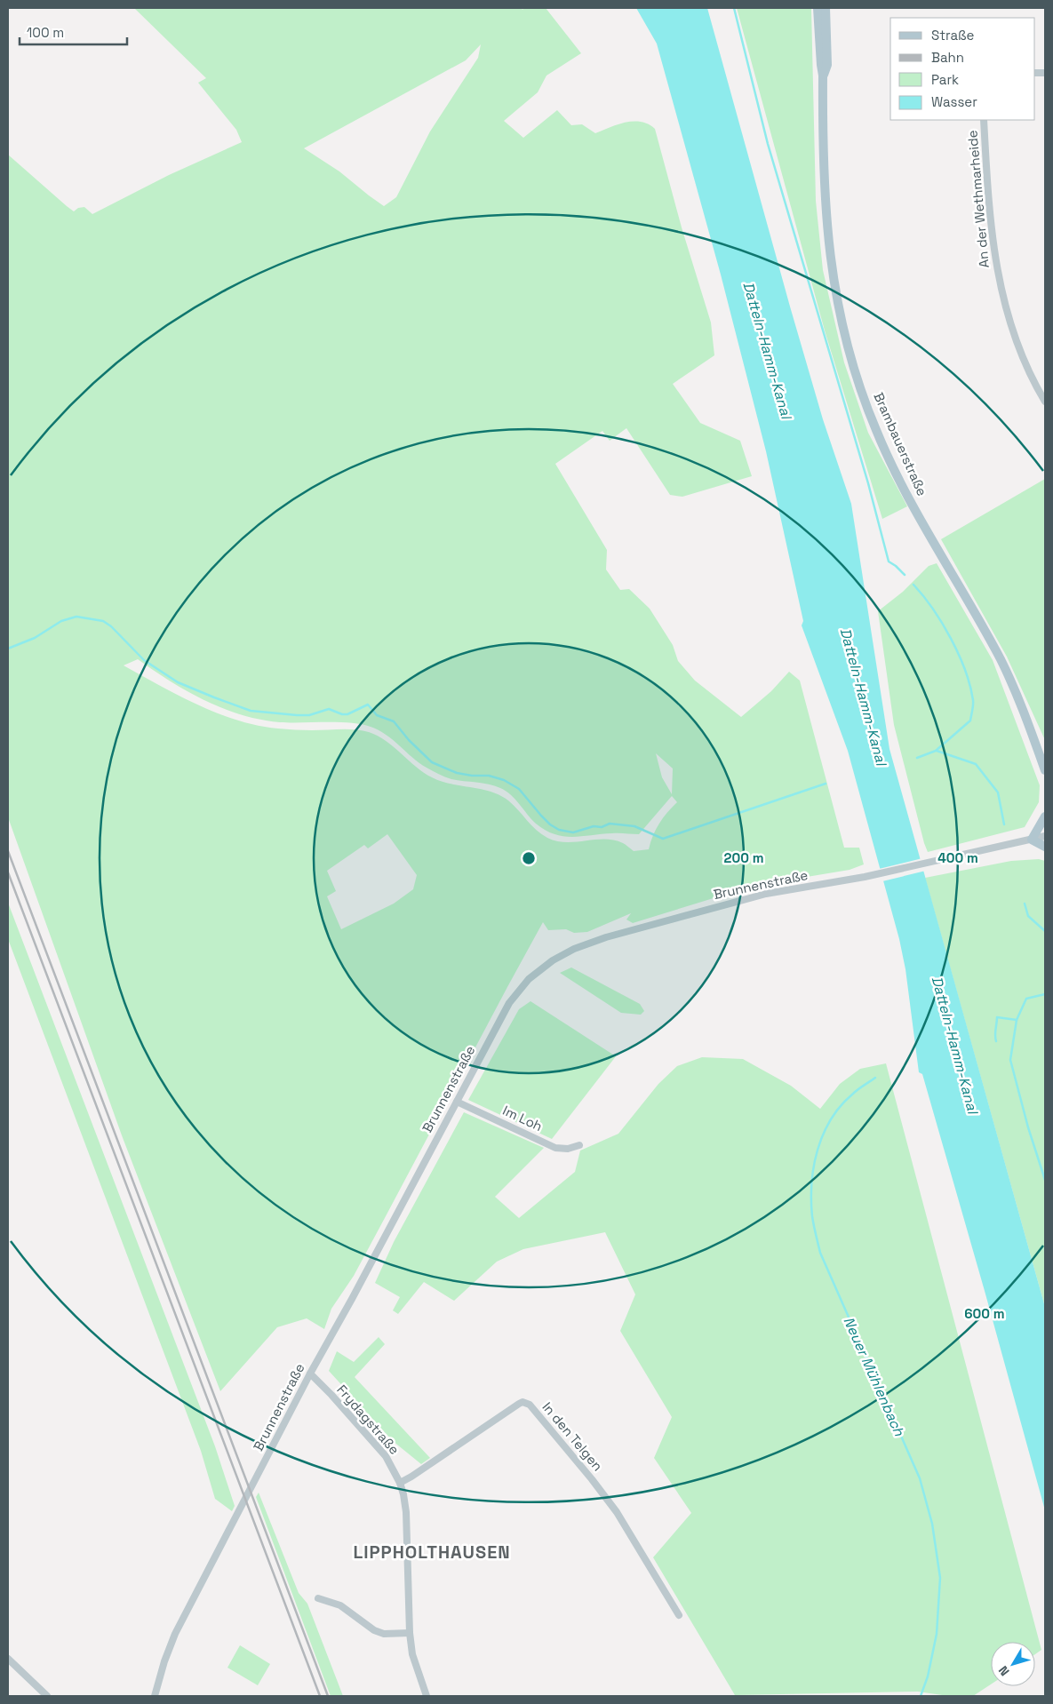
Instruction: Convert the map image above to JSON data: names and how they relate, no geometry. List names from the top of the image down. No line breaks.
{"streets":{"main road":["Brambauerstraße"],"street":["An der Wethmarheide","Brunnenstraße","Im Loh","Frydagstraße","In den Telgen"]},"crossings":[["Brunnenstraße","Im Loh"],["Brunnenstraße","Frydagstraße"],["Frydagstraße","In den Telgen"]],"districts":["LIPPHOLTHAUSEN"],"water":["Datteln-Hamm-Kanal","Neuer Mühlenbach"],"legend":["Straße","Bahn","Park","Wasser"],"scale_bar":"100 m","north":"bottom left","rings":["200 m","400 m","600 m"]}
